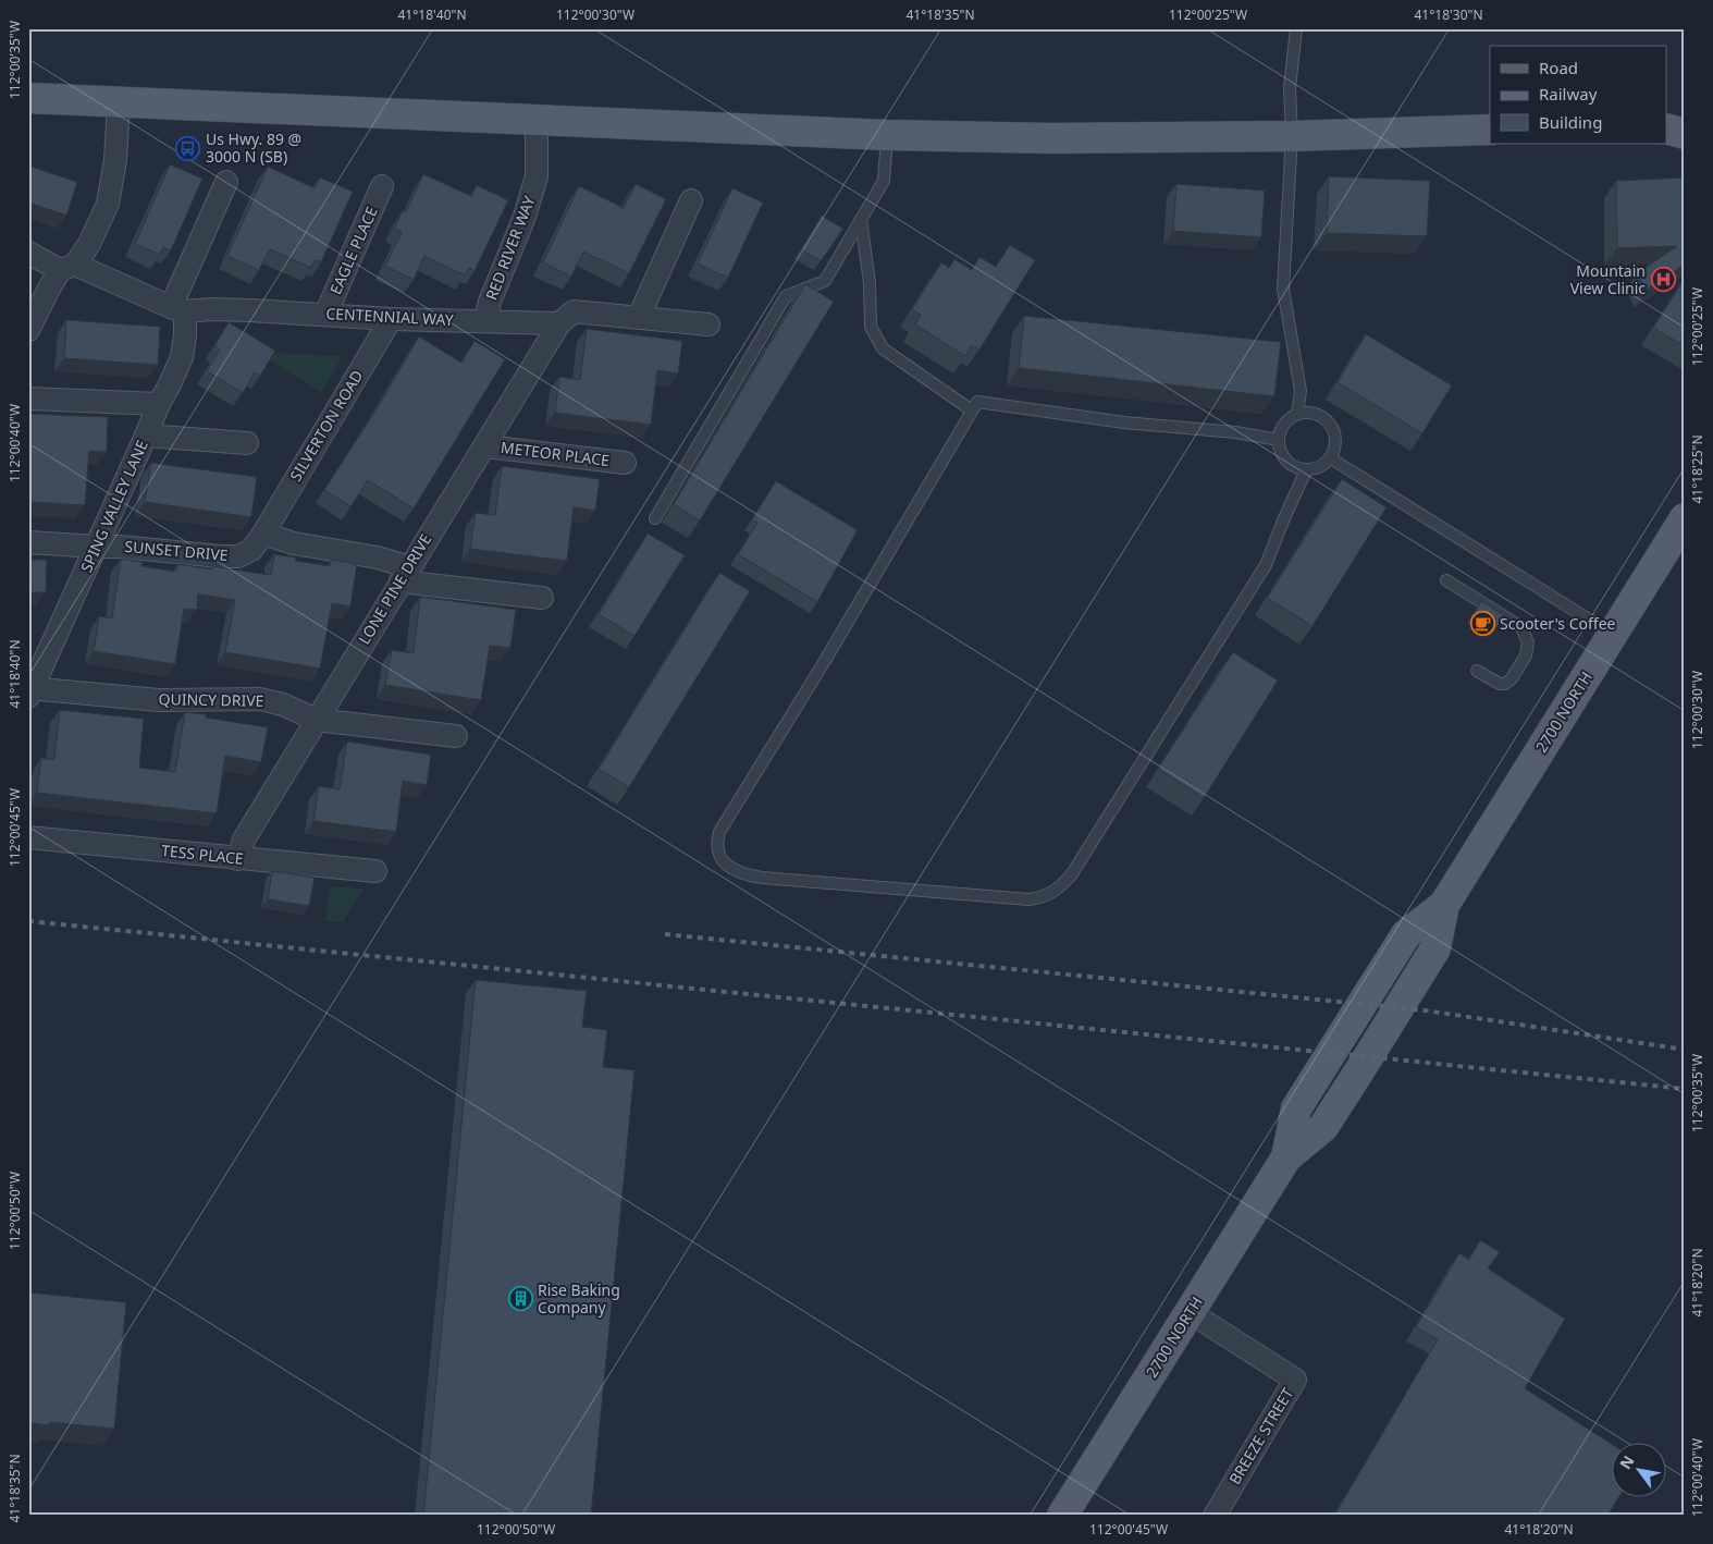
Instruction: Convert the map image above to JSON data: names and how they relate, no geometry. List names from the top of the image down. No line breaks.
{"streets":{"main road":["2700 NORTH"],"street":["RED RIVER WAY","EAGLE PLACE","CENTENNIAL WAY","SILVERTON ROAD","METEOR PLACE","SPING VALLEY LANE","SUNSET DRIVE","LONE PINE DRIVE","QUINCY DRIVE","TESS PLACE","BREEZE STREET"]},"crossings":[["RED RIVER WAY","CENTENNIAL WAY"],["EAGLE PLACE","CENTENNIAL WAY"],["CENTENNIAL WAY","SILVERTON ROAD"],["CENTENNIAL WAY","SPING VALLEY LANE"],["CENTENNIAL WAY","LONE PINE DRIVE"],["SILVERTON ROAD","SUNSET DRIVE"],["METEOR PLACE","LONE PINE DRIVE"],["SPING VALLEY LANE","SUNSET DRIVE"],["SPING VALLEY LANE","QUINCY DRIVE"],["LONE PINE DRIVE","QUINCY DRIVE"],["LONE PINE DRIVE","TESS PLACE"],["2700 NORTH","BREEZE STREET"]],"places":{"bus stop":["Us Hwy. 89 @ 3000 N (SB)"],"hospital":["Mountain View Clinic"],"cafe":["Scooter's Coffee"],"building":["Rise Baking Company"]},"legend":["Road","Railway","Building"],"north":"top left","coordinates":["41°18'40\"N","112°00'30\"W","41°18'35\"N","112°00'25\"W","41°18'30\"N","112°00'35\"W","112°00'40\"W","41°18'25\"N","112°00'45\"W","112°00'50\"W","41°18'20\"N"]}
